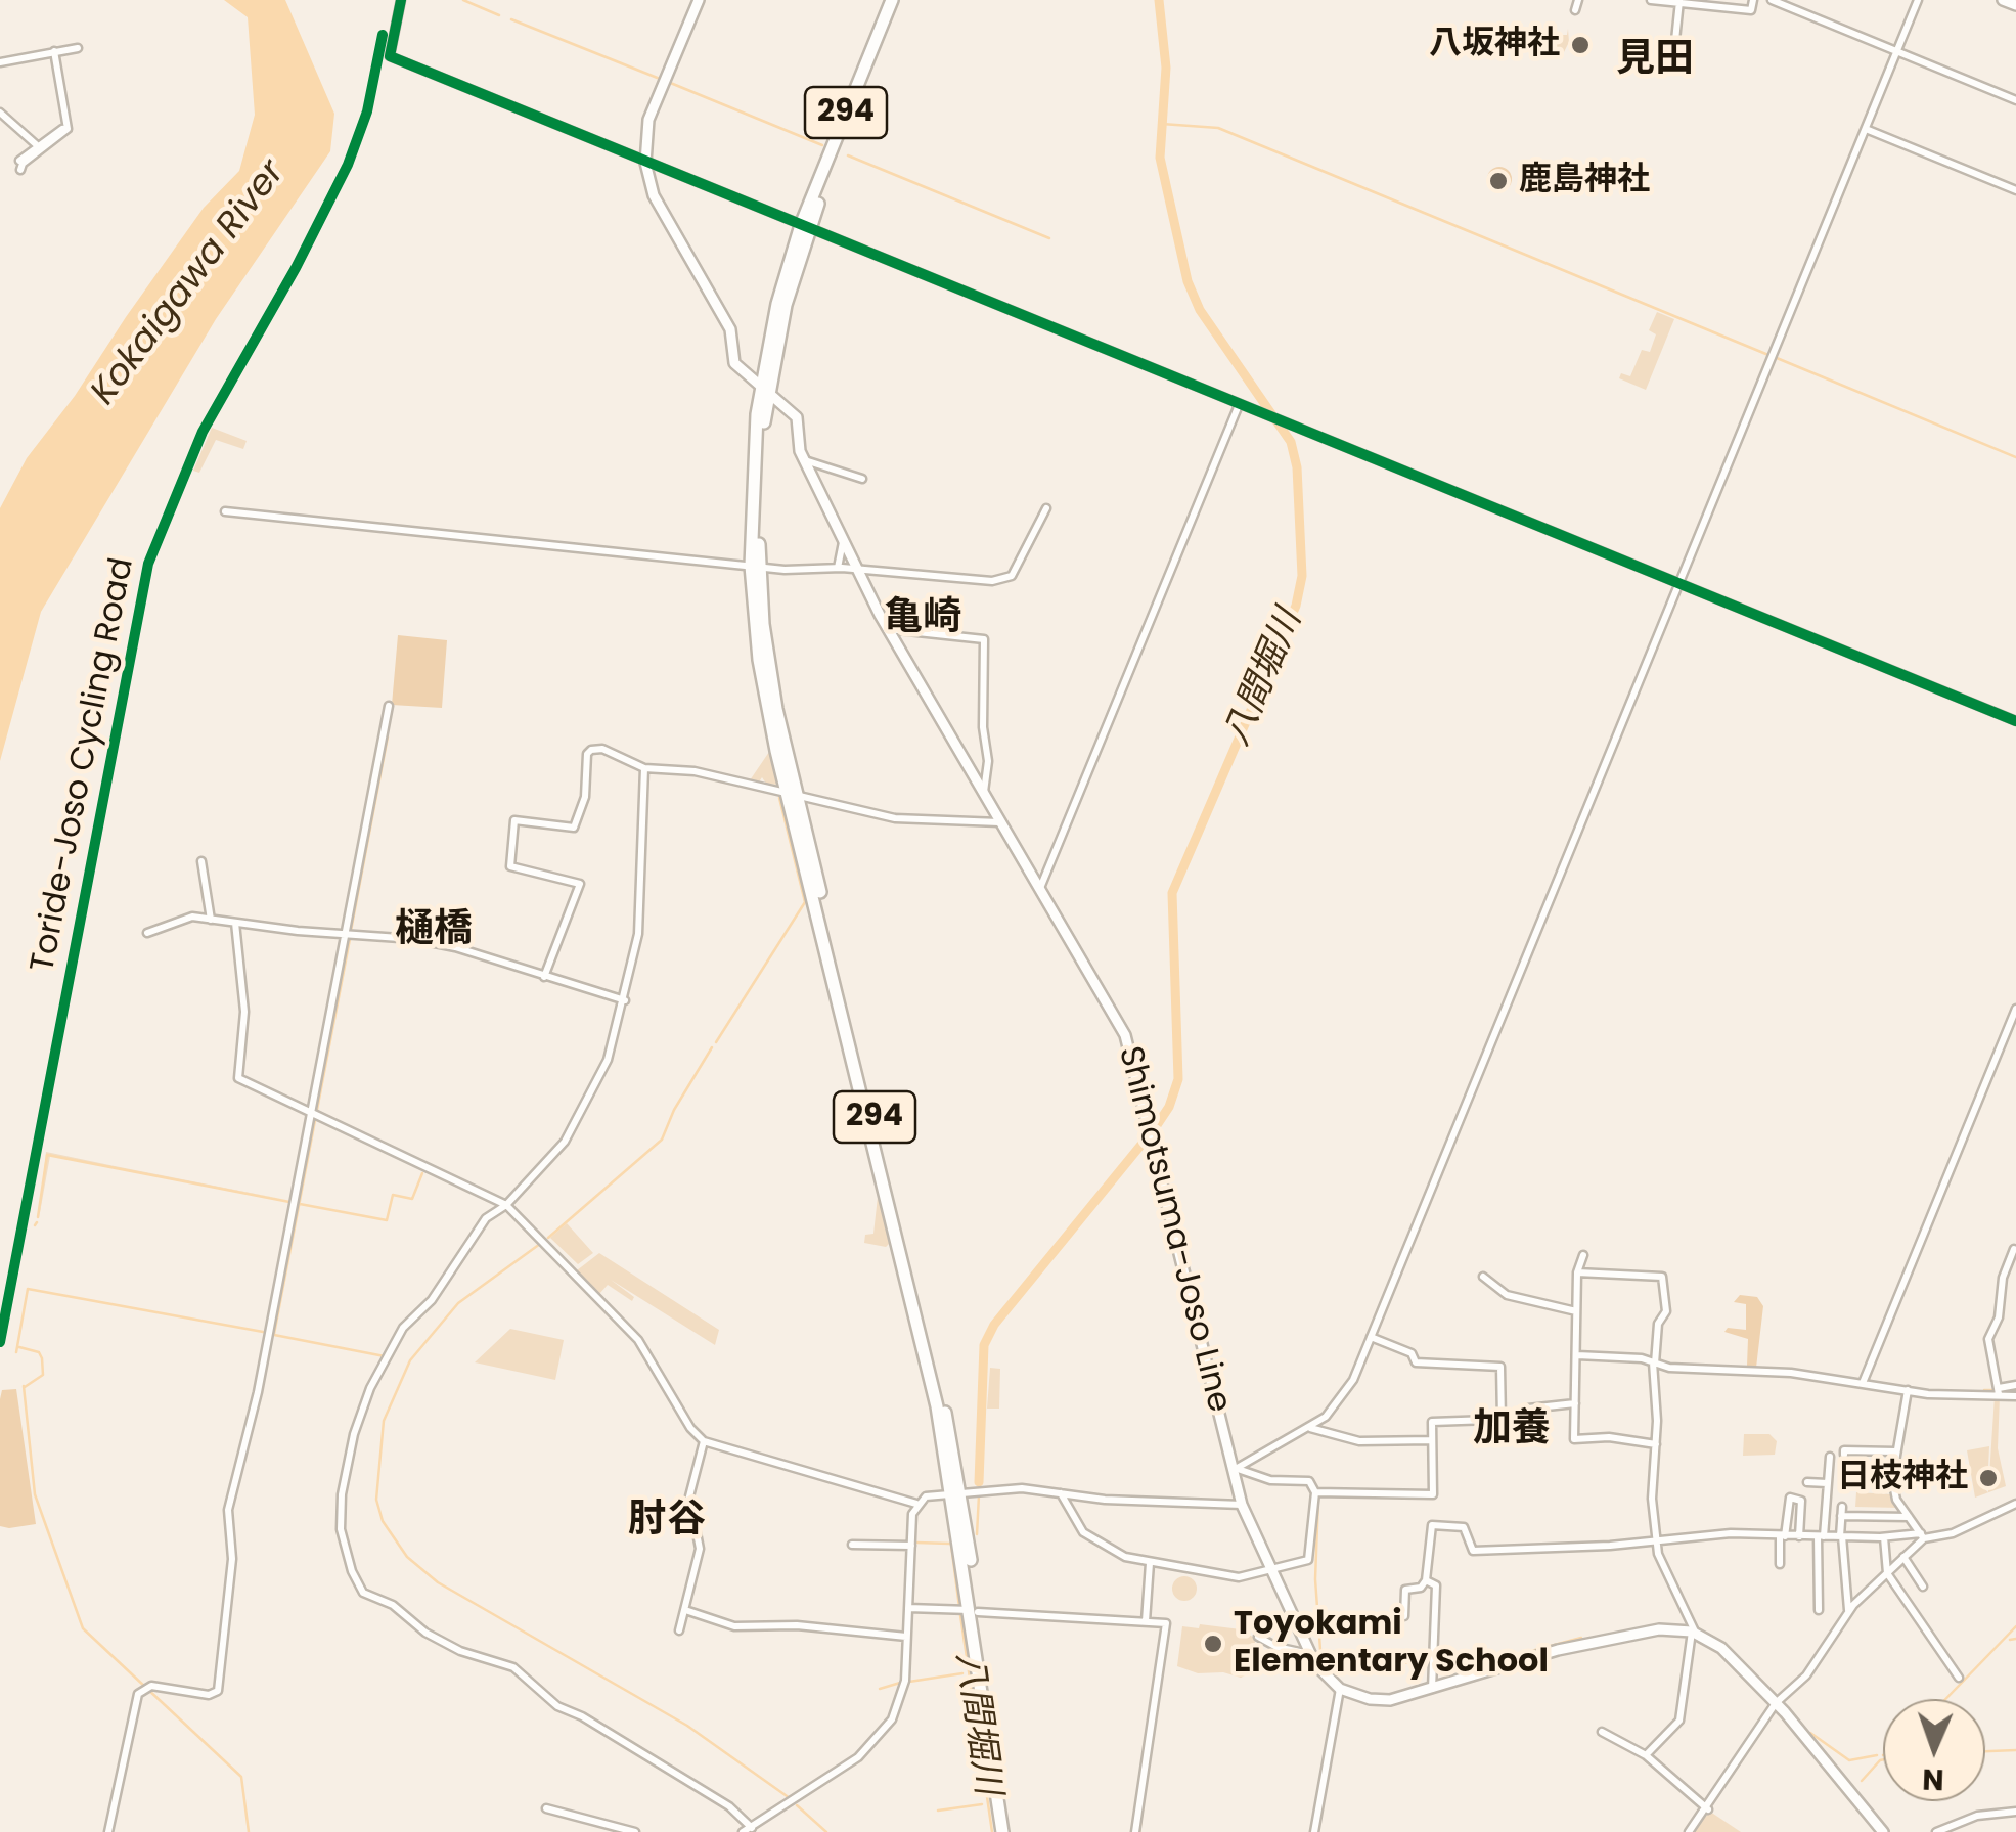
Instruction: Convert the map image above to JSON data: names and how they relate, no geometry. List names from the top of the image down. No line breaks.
{"streets":{"highway":["294"],"main road":["Shimotsuma-Joso Line"],"cycle path":["Toride-Joso Cycling Road"]},"crossings":[["294","Shimotsuma-Joso Line"]],"districts":["見田","亀崎","樋橋","加養","肘谷"],"water":["Kokaigawa River","八間堀川"],"places":["八坂神社","鹿島神社","日枝神社","Toyokami Elementary School"],"north":"bottom"}
